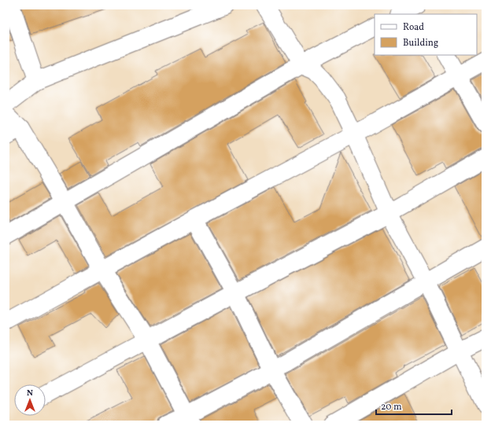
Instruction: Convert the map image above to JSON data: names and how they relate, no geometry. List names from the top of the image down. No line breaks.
{"legend":["Road","Building"],"scale_bar":"20 m","north":"top"}
